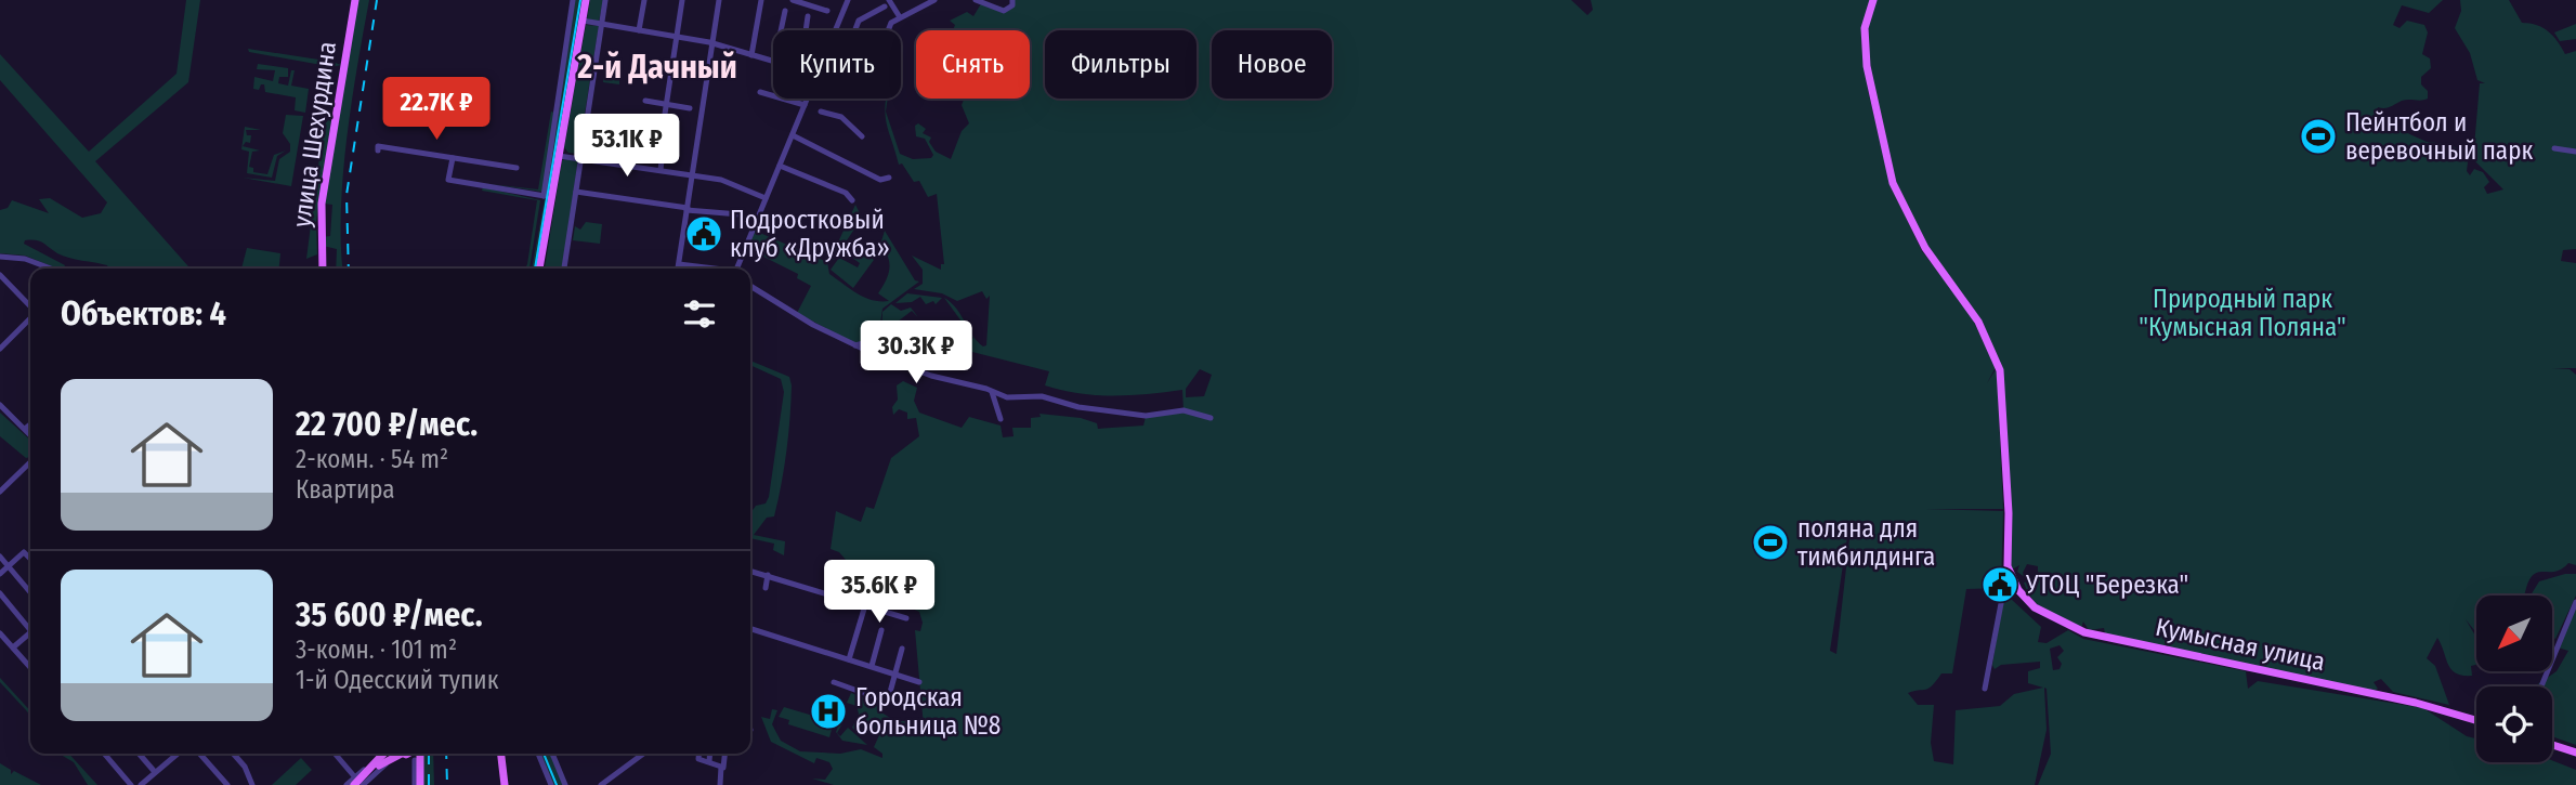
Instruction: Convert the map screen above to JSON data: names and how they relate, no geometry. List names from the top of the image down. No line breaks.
{"streets":{"main road":["улица Шехурдина","Кумысная улица"]},"districts":["2-й Дачный"],"parks":["Природный парк \"Кумысная Поляна\""],"places":{"sports":["Пейнтбол и веревочный парк","поляна для тимбилдинга"],"public building":["Подростковый клуб «Дружба»","УТОЦ \"Березка\""],"hospital":["Городская больница №8"]},"north":"bottom left","page":{"chip":["Купить","Снять","Фильтры","Новое"],"price":["22.7K ₽","53.1K ₽","30.3K ₽","35.6K ₽"],"heading":"Объектов: 4","list":[{"name":"22 700 ₽/мес.","note":"2-комн. · 54 m² · Квартира"},{"name":"35 600 ₽/мес.","note":"3-комн. · 101 m² · 1-й Одесский тупик"}]}}
